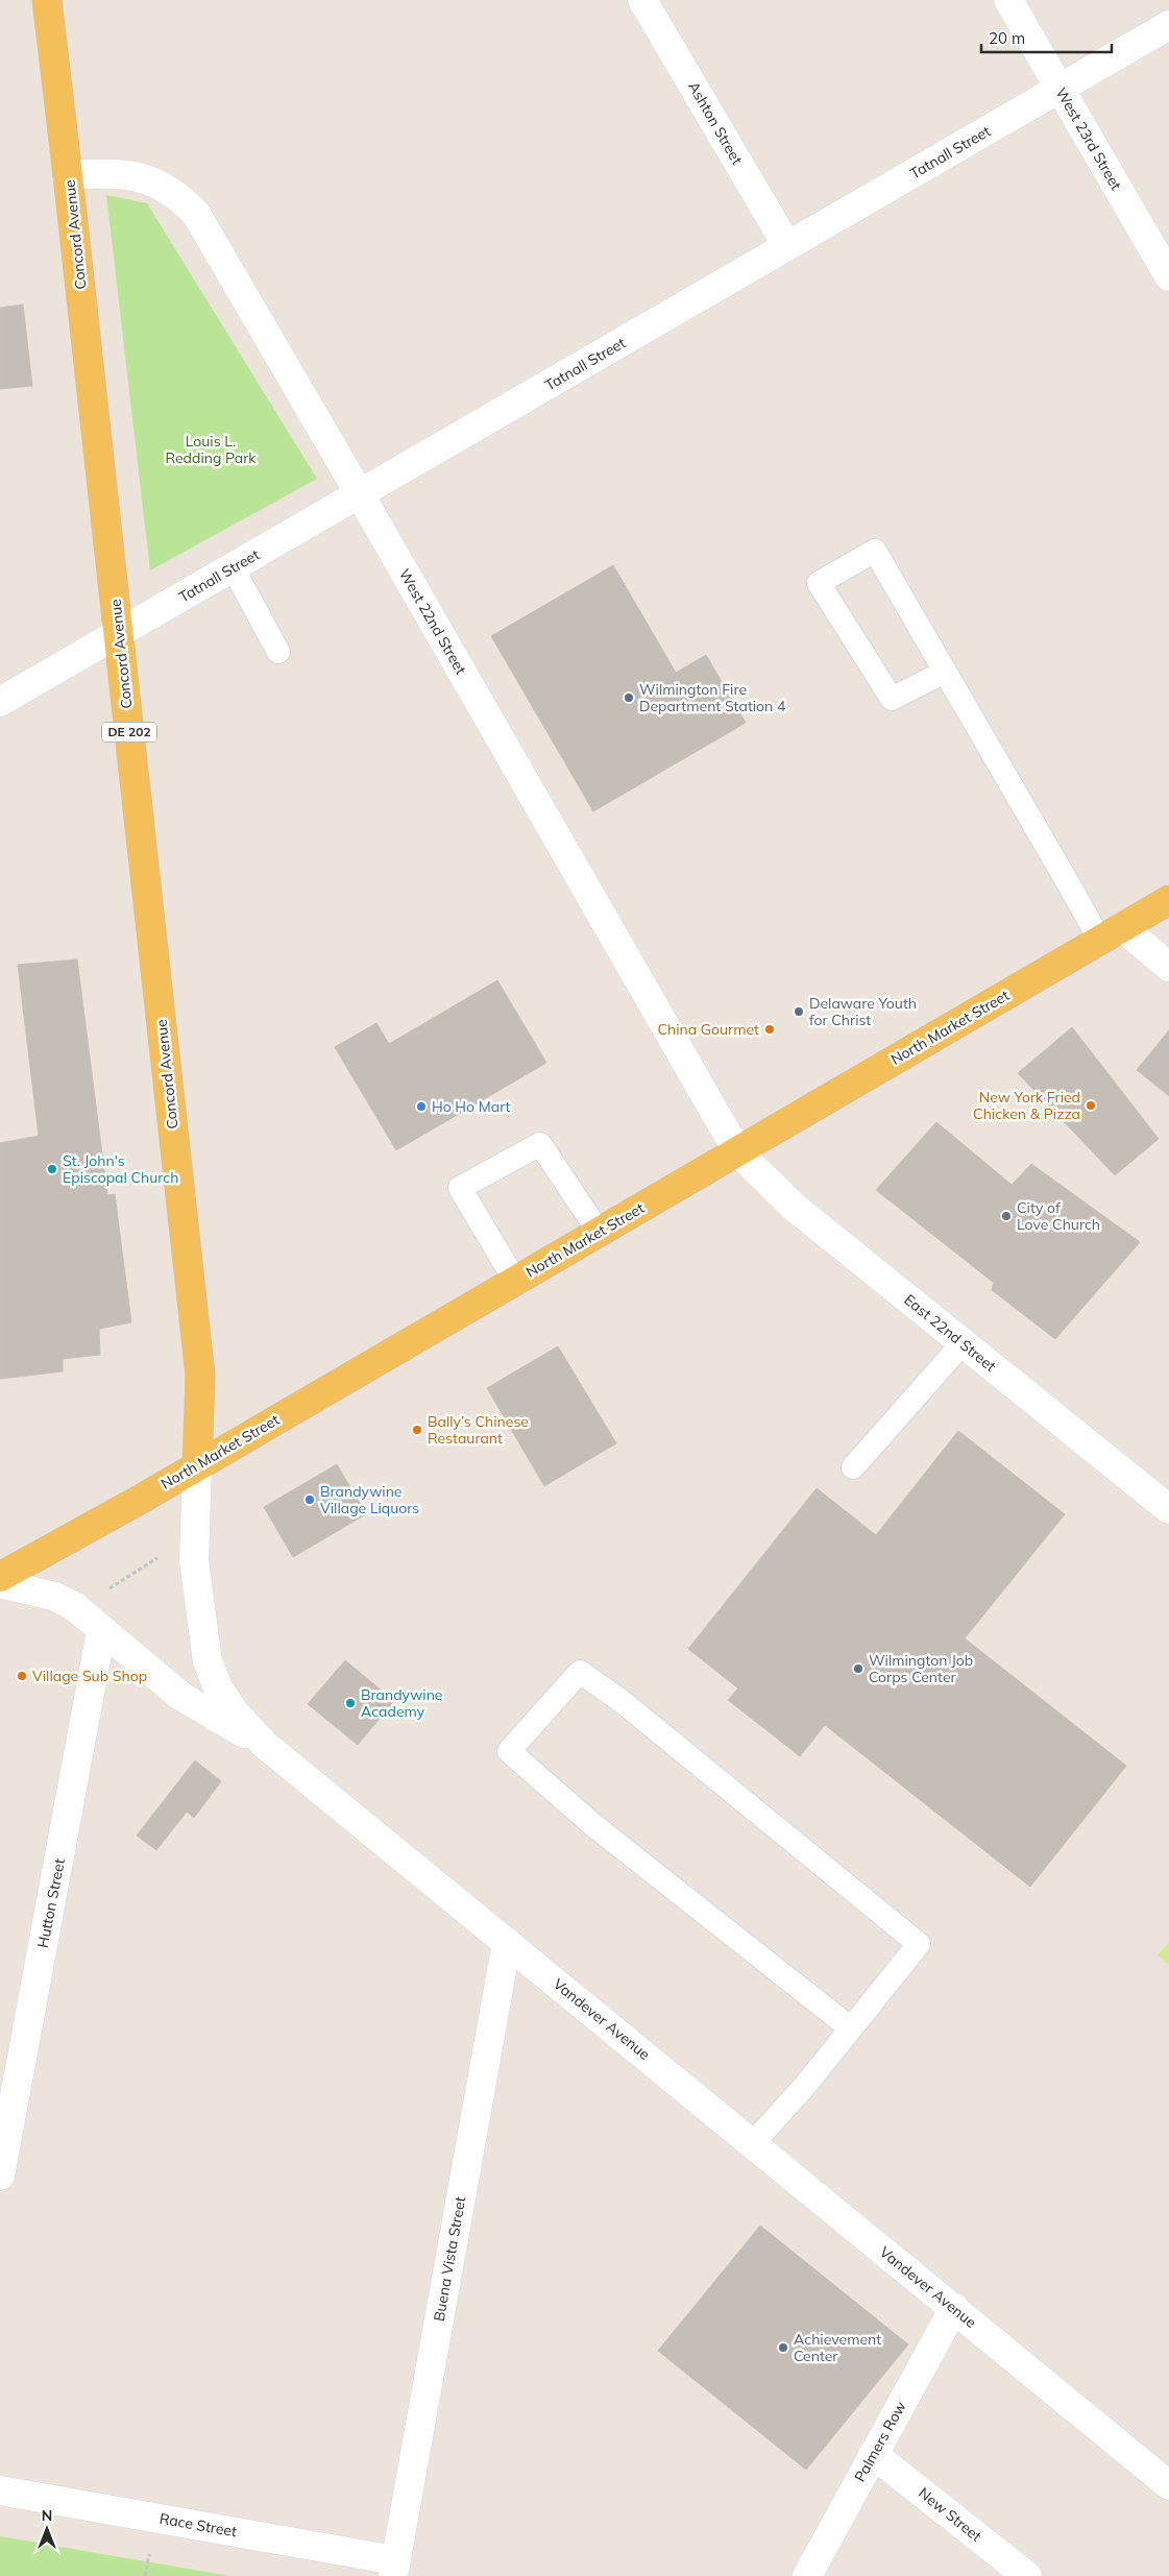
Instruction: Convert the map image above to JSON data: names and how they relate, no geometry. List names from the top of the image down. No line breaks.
{"streets":{"main road":["Concord Avenue","DE 202","North Market Street"],"street":["Ashton Street","West 23rd Street","Tatnall Street","West 22nd Street","East 22nd Street","Hutton Street","Vandever Avenue","Buena Vista Street","Palmers Row","New Street","Race Street"]},"crossings":[["Ashton Street","Tatnall Street"],["West 23rd Street","Tatnall Street"],["Tatnall Street","Concord Avenue"],["Tatnall Street","West 22nd Street"],["Concord Avenue","West 22nd Street"],["Concord Avenue","North Market Street"],["Concord Avenue","Vandever Avenue"],["West 22nd Street","North Market Street"],["West 22nd Street","East 22nd Street"],["North Market Street","East 22nd Street"],["North Market Street","Vandever Avenue"],["Vandever Avenue","Buena Vista Street"],["Vandever Avenue","Palmers Row"],["Buena Vista Street","Race Street"],["Palmers Row","New Street"]],"parks":["Louis L. Redding Park"],"places":["Wilmington Fire Department Station 4","Delaware Youth for Christ","China Gourmet","New York Fried Chicken & Pizza","Ho Ho Mart","St. John's Episcopal Church","City of Love Church","Bally’s Chinese Restaurant","Brandywine Village Liquors","Wilmington Job Corps Center","Village Sub Shop","Brandywine Academy","Achievement Center"],"scale_bar":"20 m","north":"top"}
